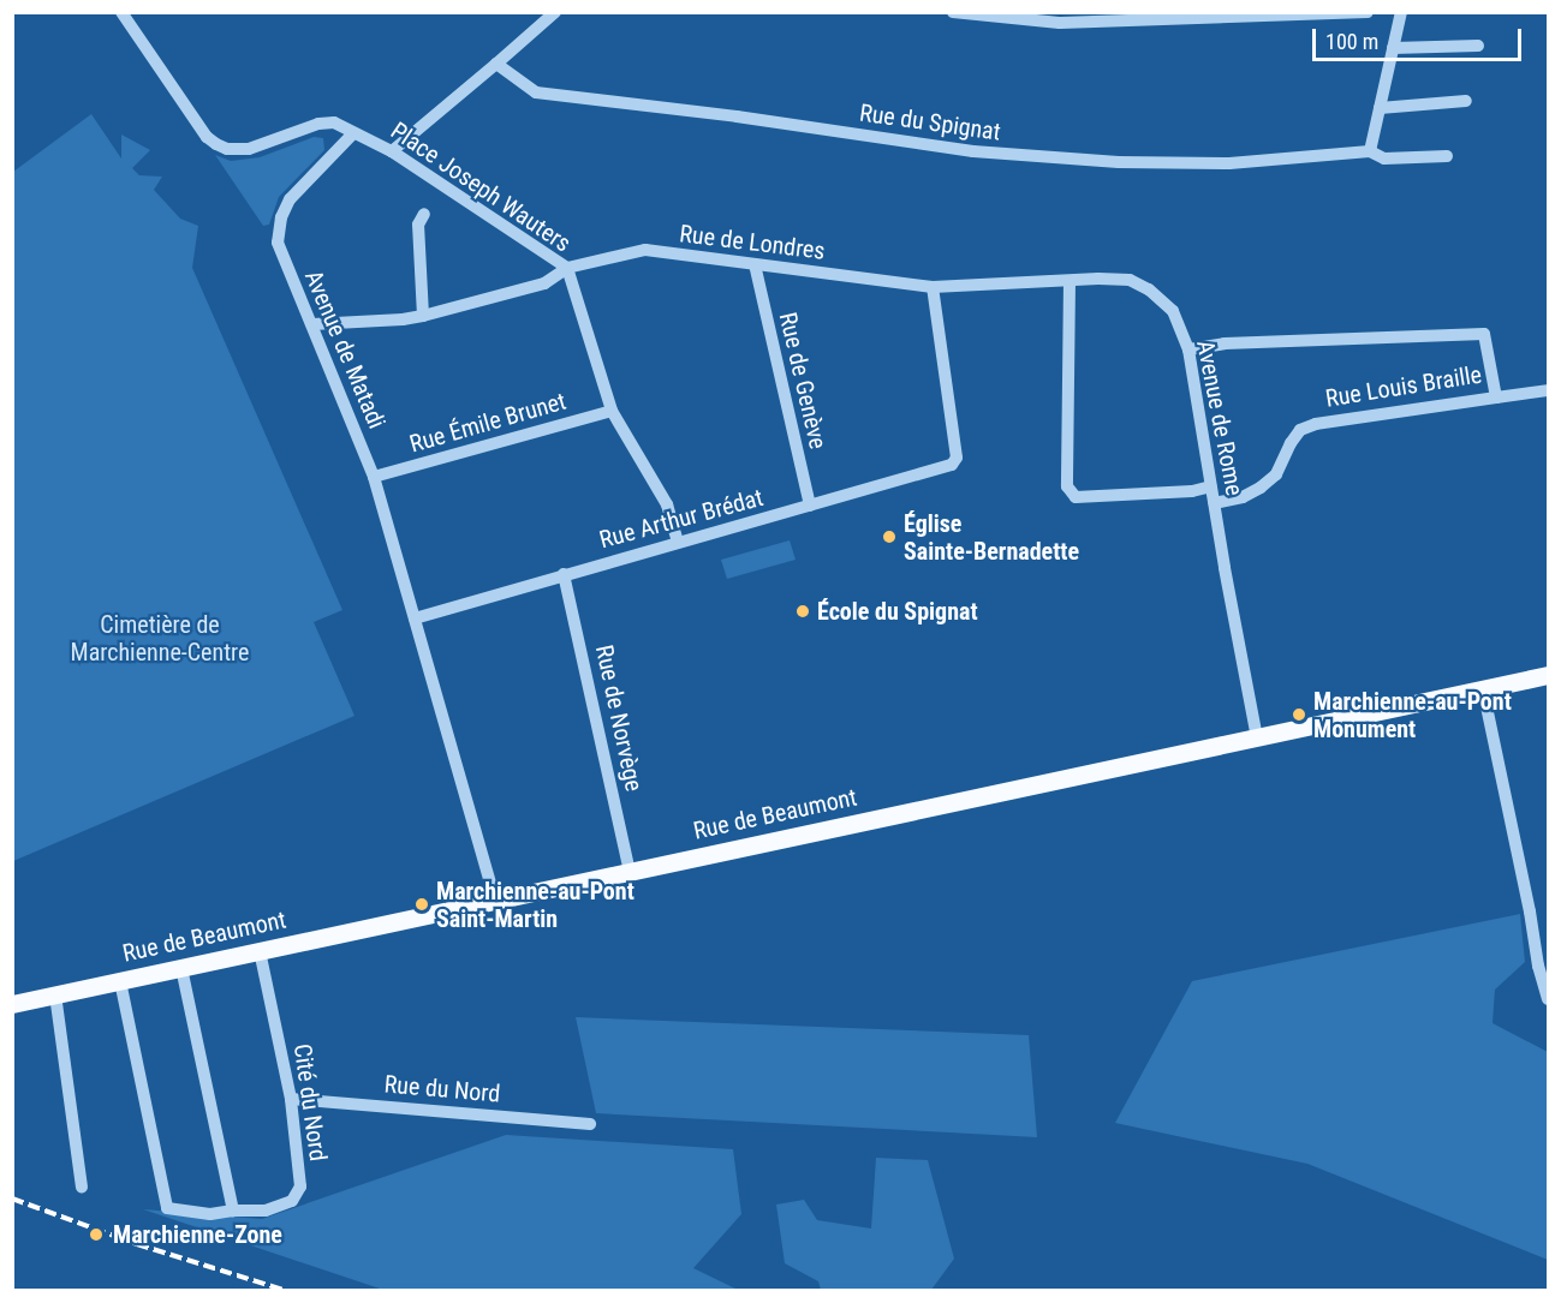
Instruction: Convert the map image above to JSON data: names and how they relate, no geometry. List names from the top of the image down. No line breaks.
{"streets":{"main road":["Rue de Beaumont"],"street":["Rue du Spignat","Place Joseph Wauters","Rue de Londres","Avenue de Matadi","Rue de Genève","Rue Louis Braille","Avenue de Rome","Rue Émile Brunet","Rue Arthur Brédat","Rue de Norvège","Rue du Nord","Cité du Nord"]},"crossings":[["Place Joseph Wauters","Rue de Londres"],["Place Joseph Wauters","Avenue de Matadi"],["Rue de Londres","Rue de Genève"],["Rue de Londres","Avenue de Rome"],["Rue de Londres","Rue Arthur Brédat"],["Avenue de Matadi","Rue Émile Brunet"],["Avenue de Matadi","Rue Arthur Brédat"],["Avenue de Matadi","Rue de Beaumont"],["Rue de Genève","Rue Arthur Brédat"],["Rue Louis Braille","Avenue de Rome"],["Avenue de Rome","Rue Arthur Brédat"],["Avenue de Rome","Rue de Beaumont"],["Rue Arthur Brédat","Rue de Norvège"],["Rue de Norvège","Rue de Beaumont"],["Rue de Beaumont","Cité du Nord"],["Rue du Nord","Cité du Nord"]],"parks":["Cimetière de Marchienne-Centre"],"places":["Église Sainte-Bernadette","École du Spignat","Marchienne-au-Pont Monument","Marchienne-au-Pont Saint-Martin","Marchienne-Zone"],"scale_bar":"100 m"}
